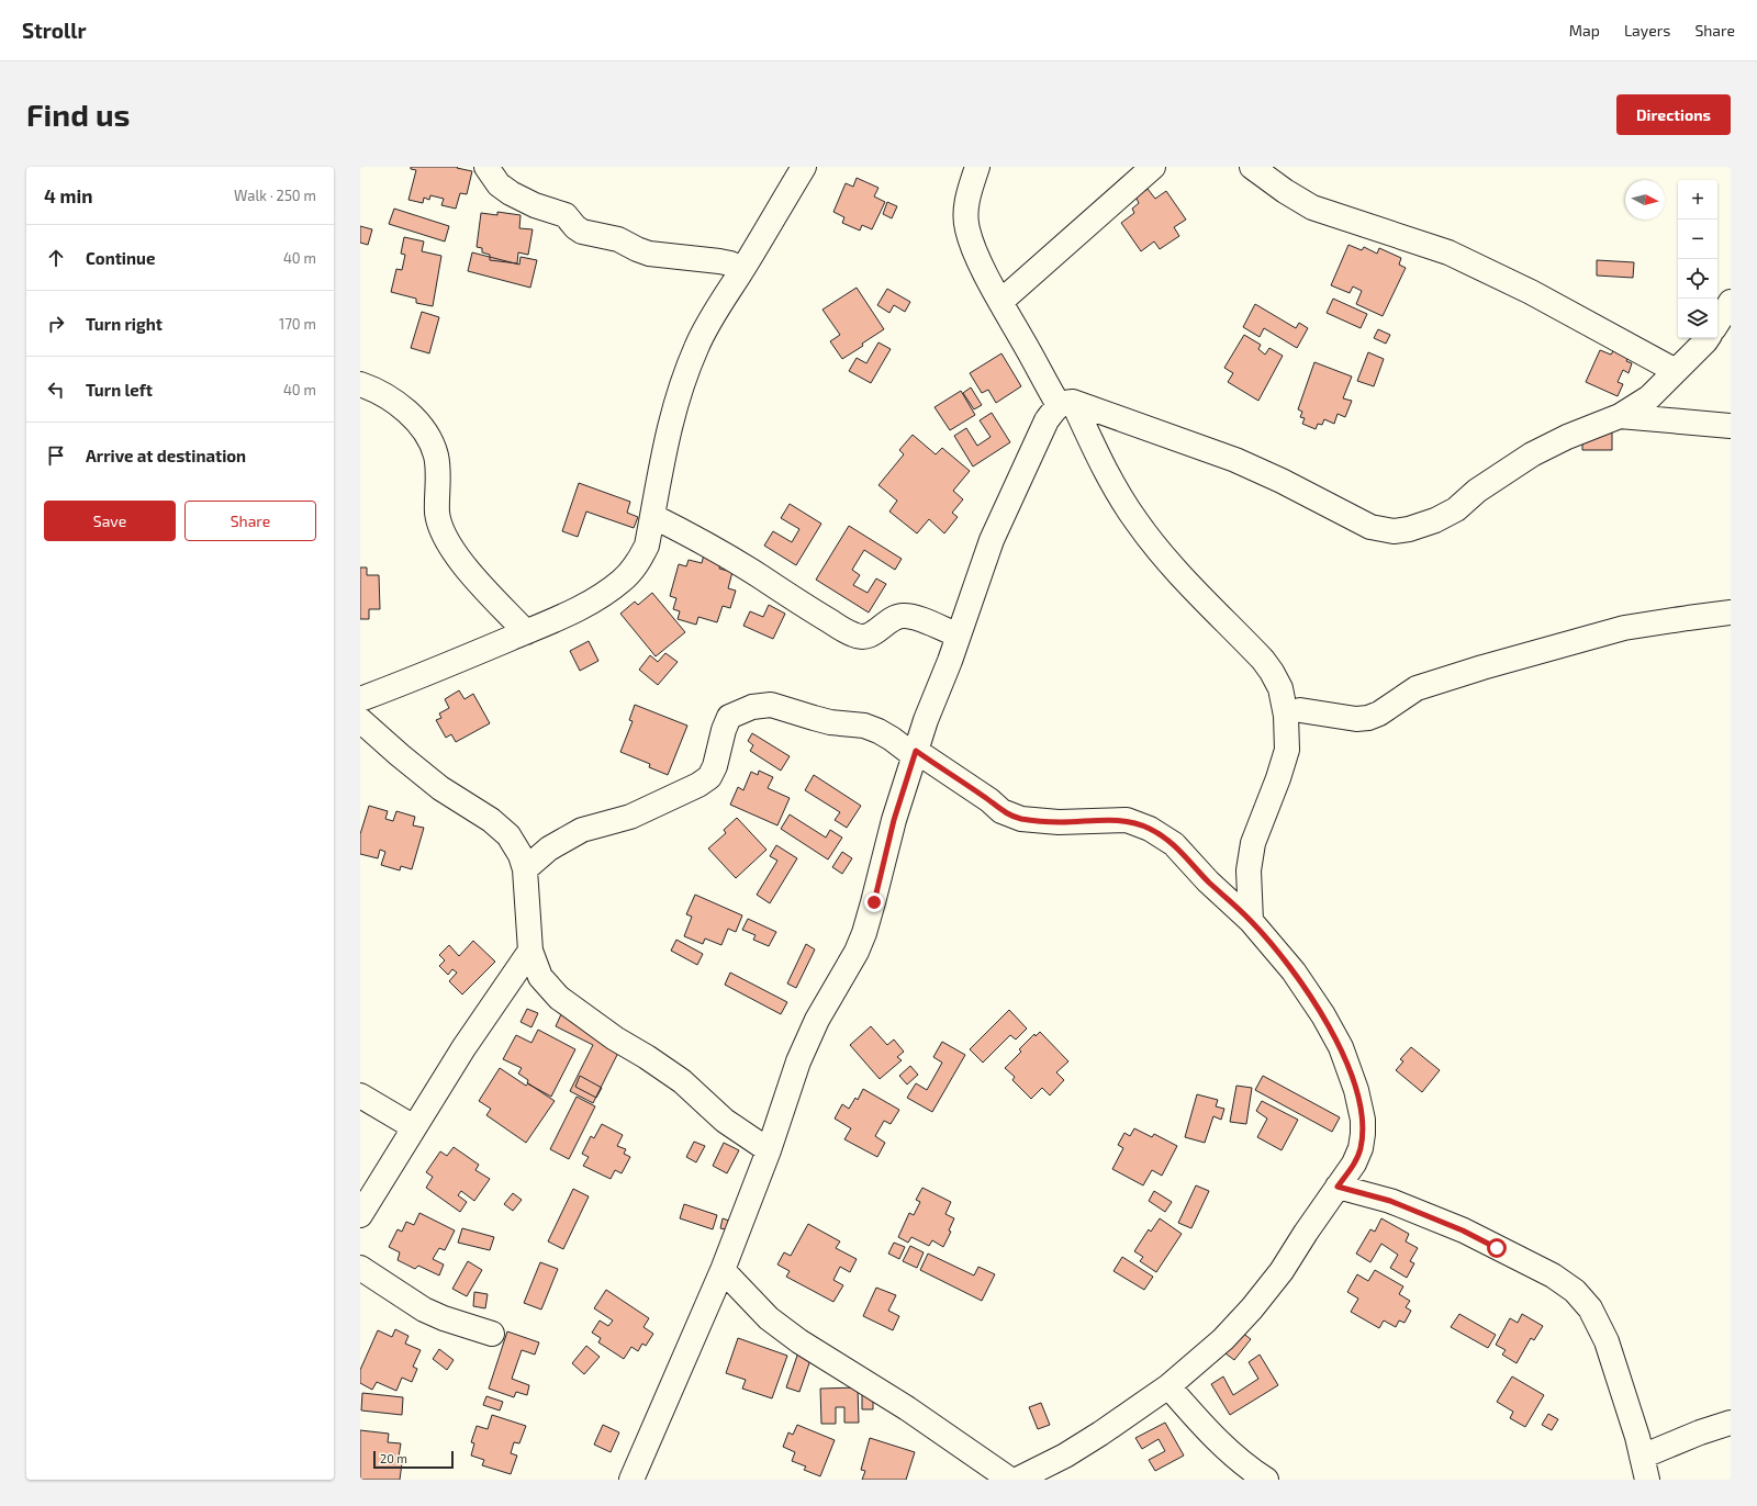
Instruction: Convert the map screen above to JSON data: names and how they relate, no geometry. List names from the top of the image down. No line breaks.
{"scale_bar":"20 m","north":"right","page":{"header":"Strollr","nav":["Map","Layers","Share"],"buttons":["Directions",["Save","Share"]],"title":"Find us","heading":["4 min","Walk · 250 m"],"map_buttons":["+","−"],"list":[["Continue","40 m"],["Turn right","170 m"],["Turn left","40 m"],"Arrive at destination"],"scale":"20 m"}}
